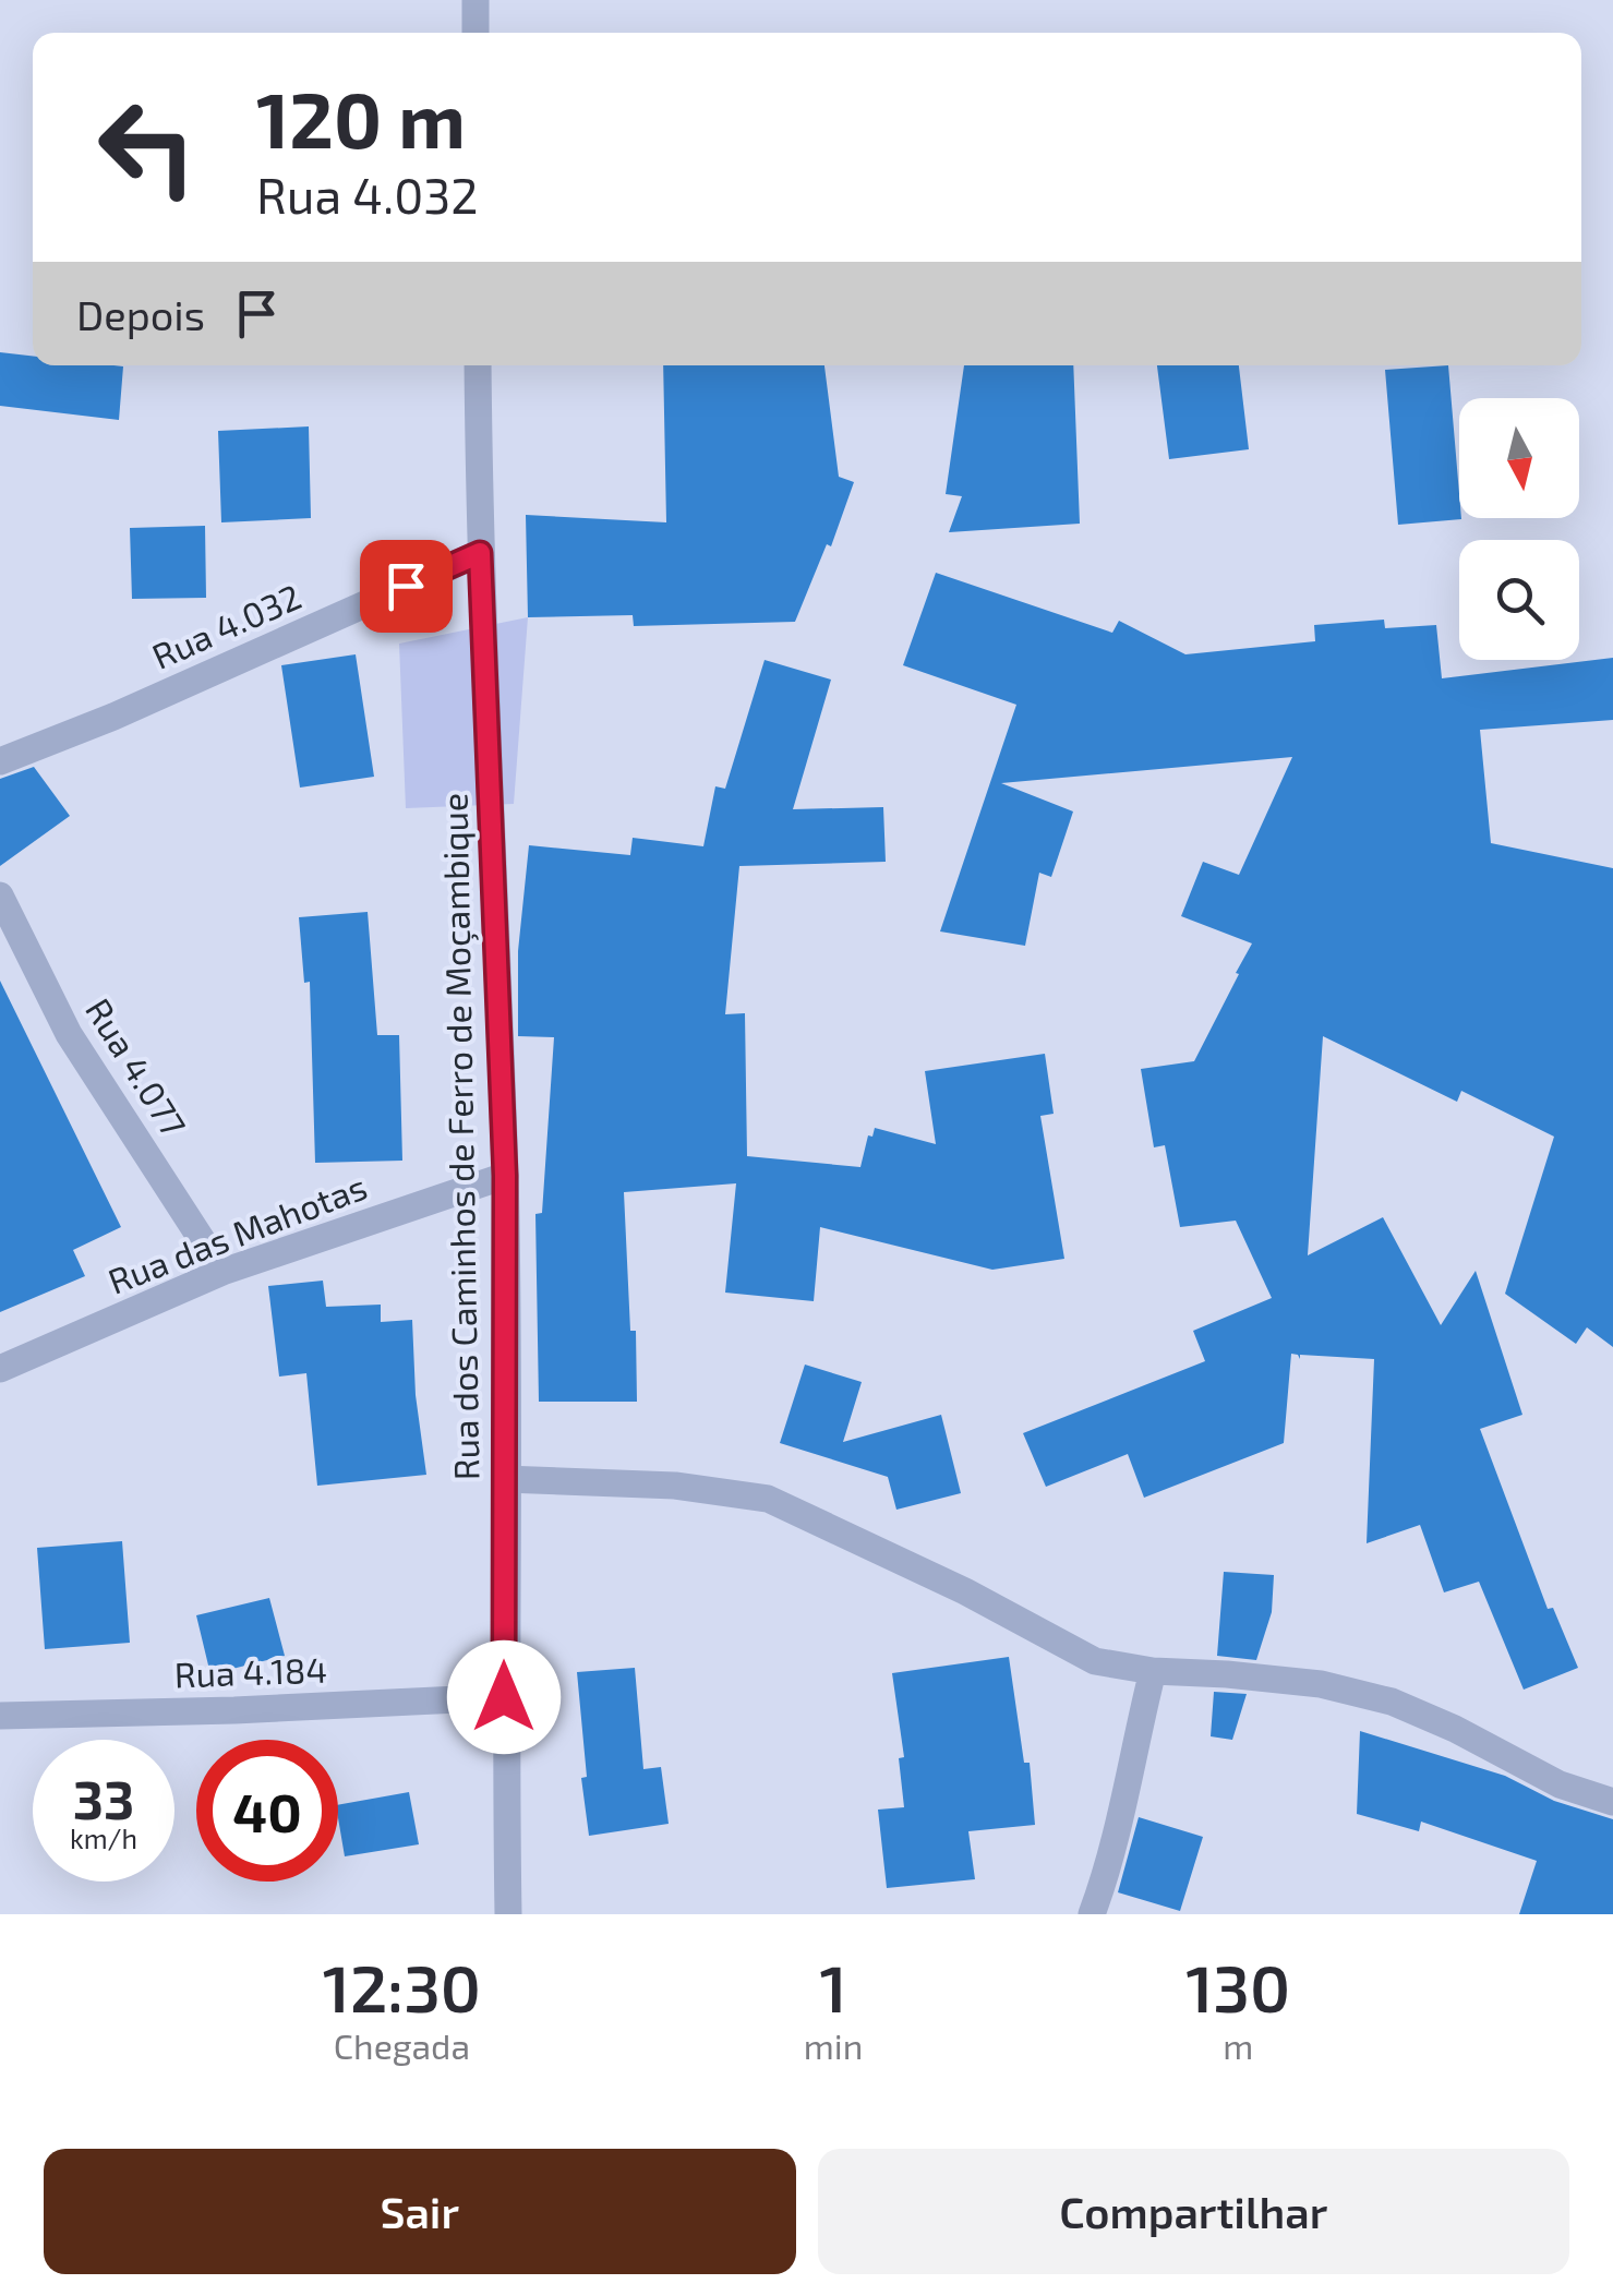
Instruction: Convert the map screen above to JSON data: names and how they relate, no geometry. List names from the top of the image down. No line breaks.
{"streets":{"street":["Rua 4.032","Rua 4.077","Rua dos Caminhos de Ferro de Moçambique","Rua das Mahotas","Rua 4.184"]},"crossings":[["Rua 4.032","Rua dos Caminhos de Ferro de Moçambique"],["Rua 4.077","Rua das Mahotas"],["Rua dos Caminhos de Ferro de Moçambique","Rua das Mahotas"],["Rua dos Caminhos de Ferro de Moçambique","Rua 4.184"]],"north":"bottom","page":{"turn":["120 m","Rua 4.032"],"then":"Depois","speed":"33 km/h","limit":"40","eta":["12:30","Chegada","1","min","130","m"],"buttons":["Sair","Compartilhar"]}}
